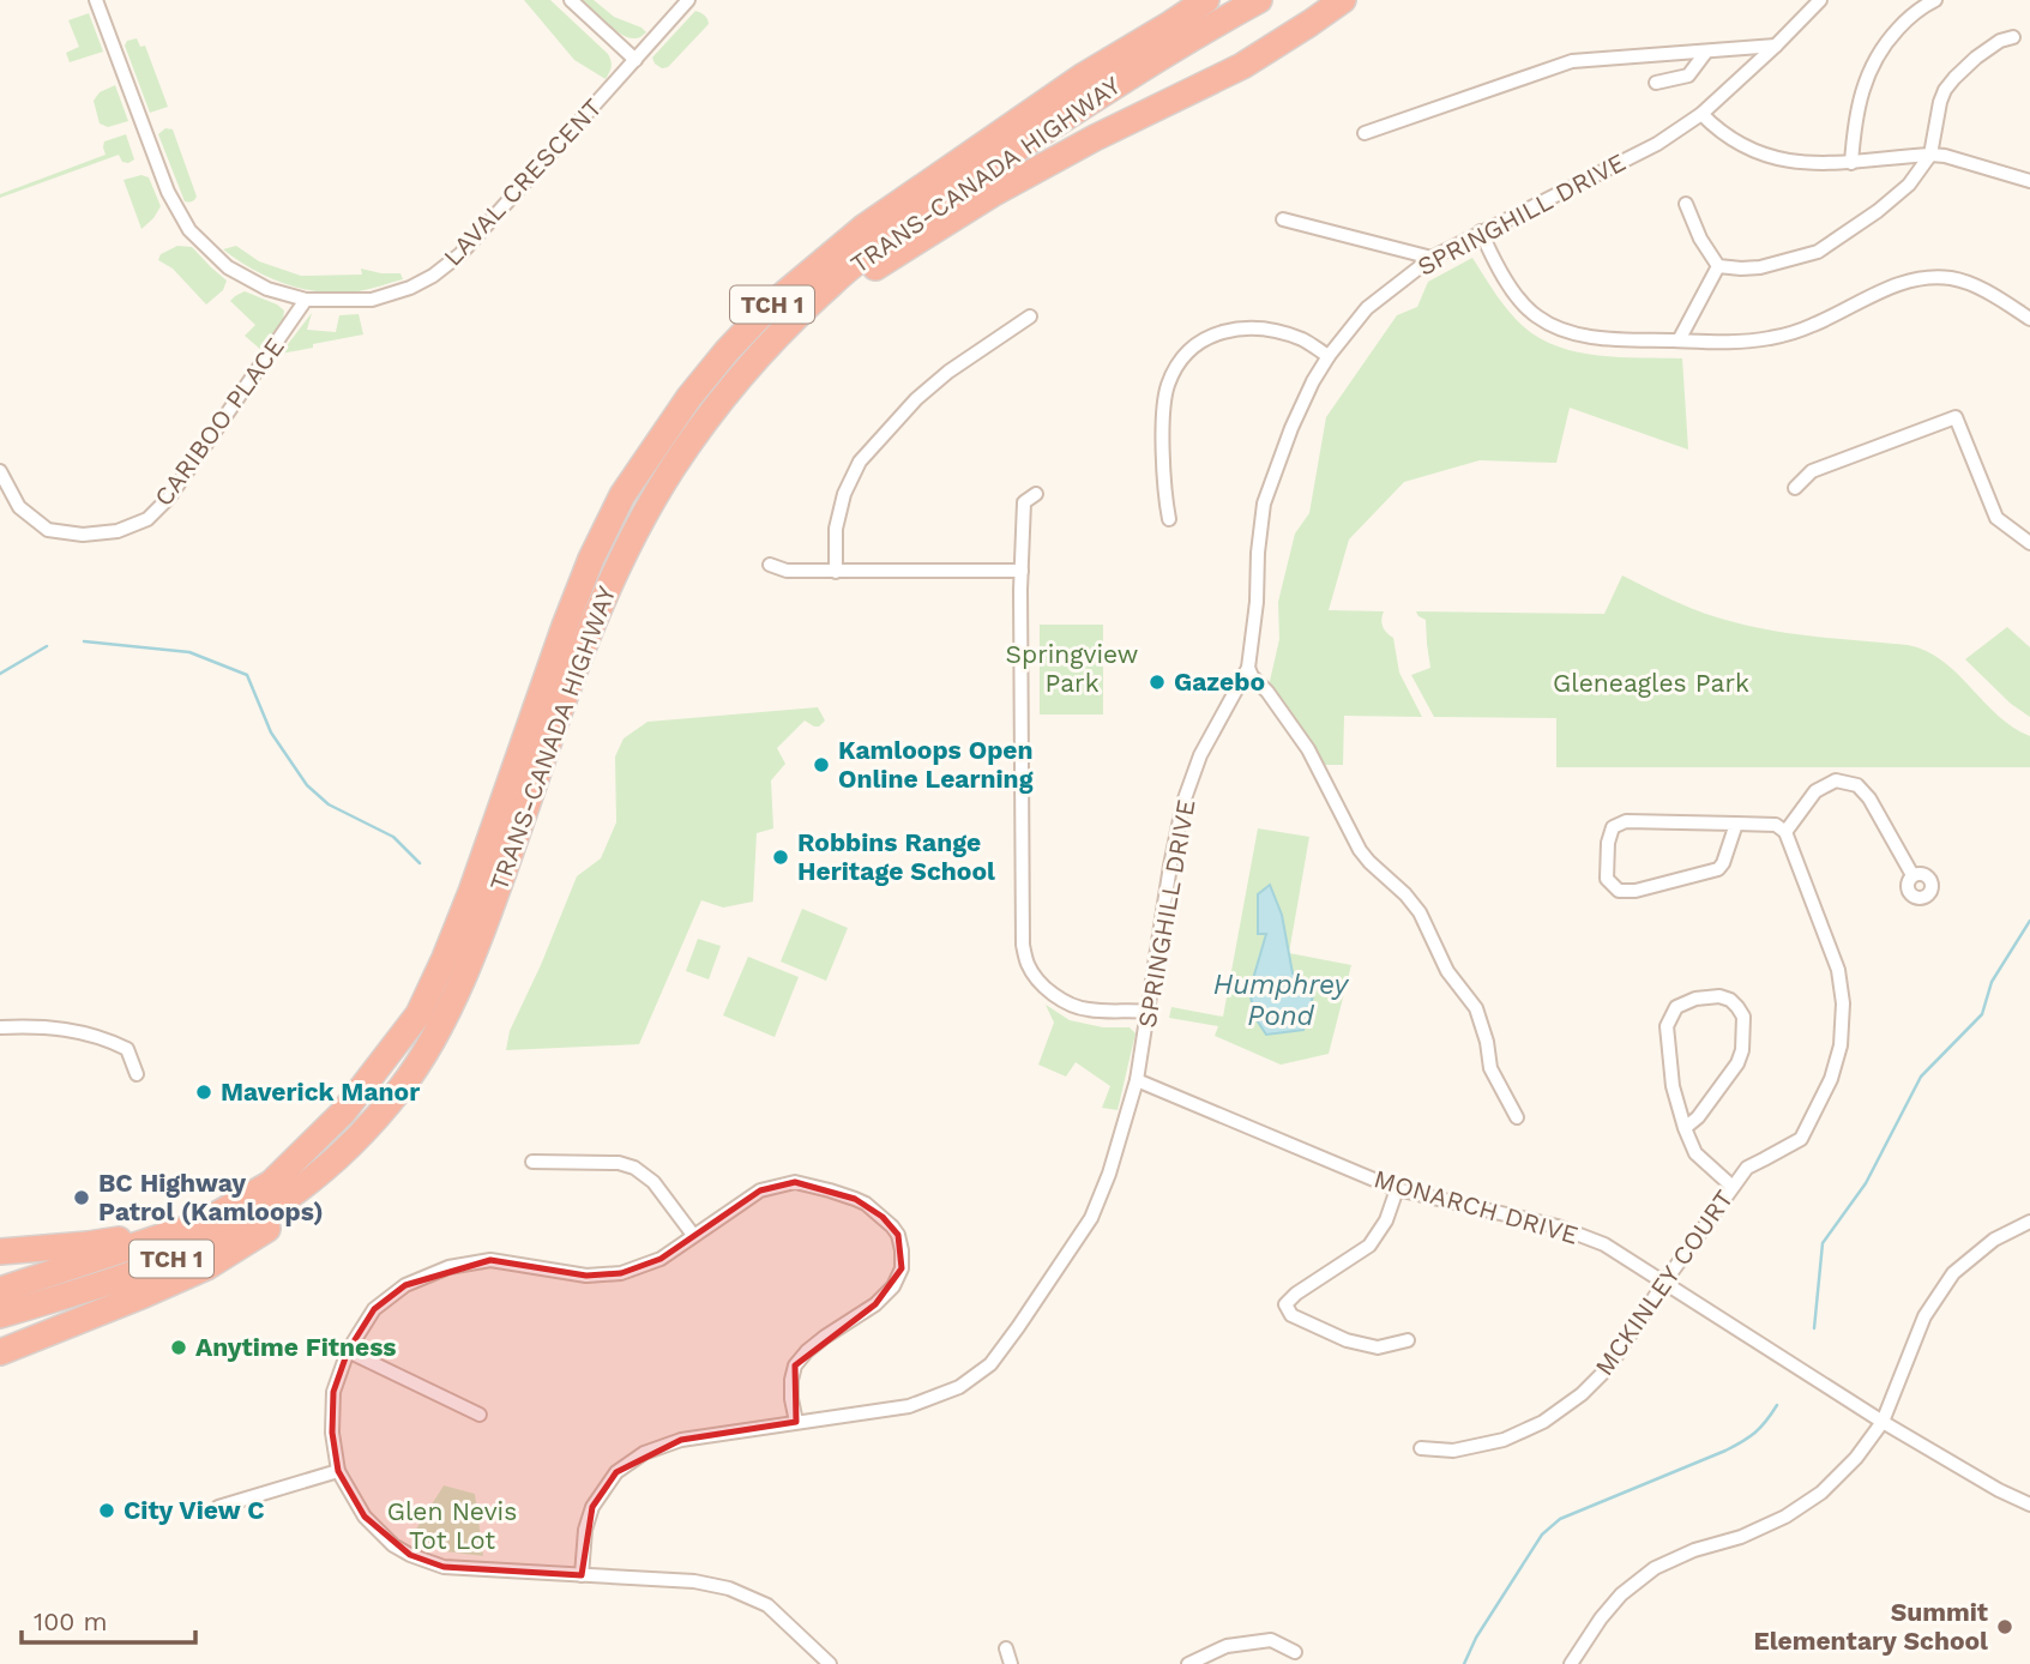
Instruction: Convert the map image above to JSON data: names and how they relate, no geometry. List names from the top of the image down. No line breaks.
{"streets":{"highway":["TRANS-CANADA HIGHWAY","TCH 1"],"street":["LAVAL CRESCENT","SPRINGHILL DRIVE","CARIBOO PLACE","MONARCH DRIVE","MCKINLEY COURT"]},"crossings":[["LAVAL CRESCENT","CARIBOO PLACE"],["SPRINGHILL DRIVE","MONARCH DRIVE"],["MONARCH DRIVE","MCKINLEY COURT"]],"water":["Humphrey Pond"],"parks":["Springview Park","Gleneagles Park","Glen Nevis Tot Lot"],"places":["Gazebo","Kamloops Open Online Learning","Robbins Range Heritage School","Maverick Manor","BC Highway Patrol (Kamloops)","Anytime Fitness","City View C","Summit Elementary School"],"scale_bar":"100 m"}
